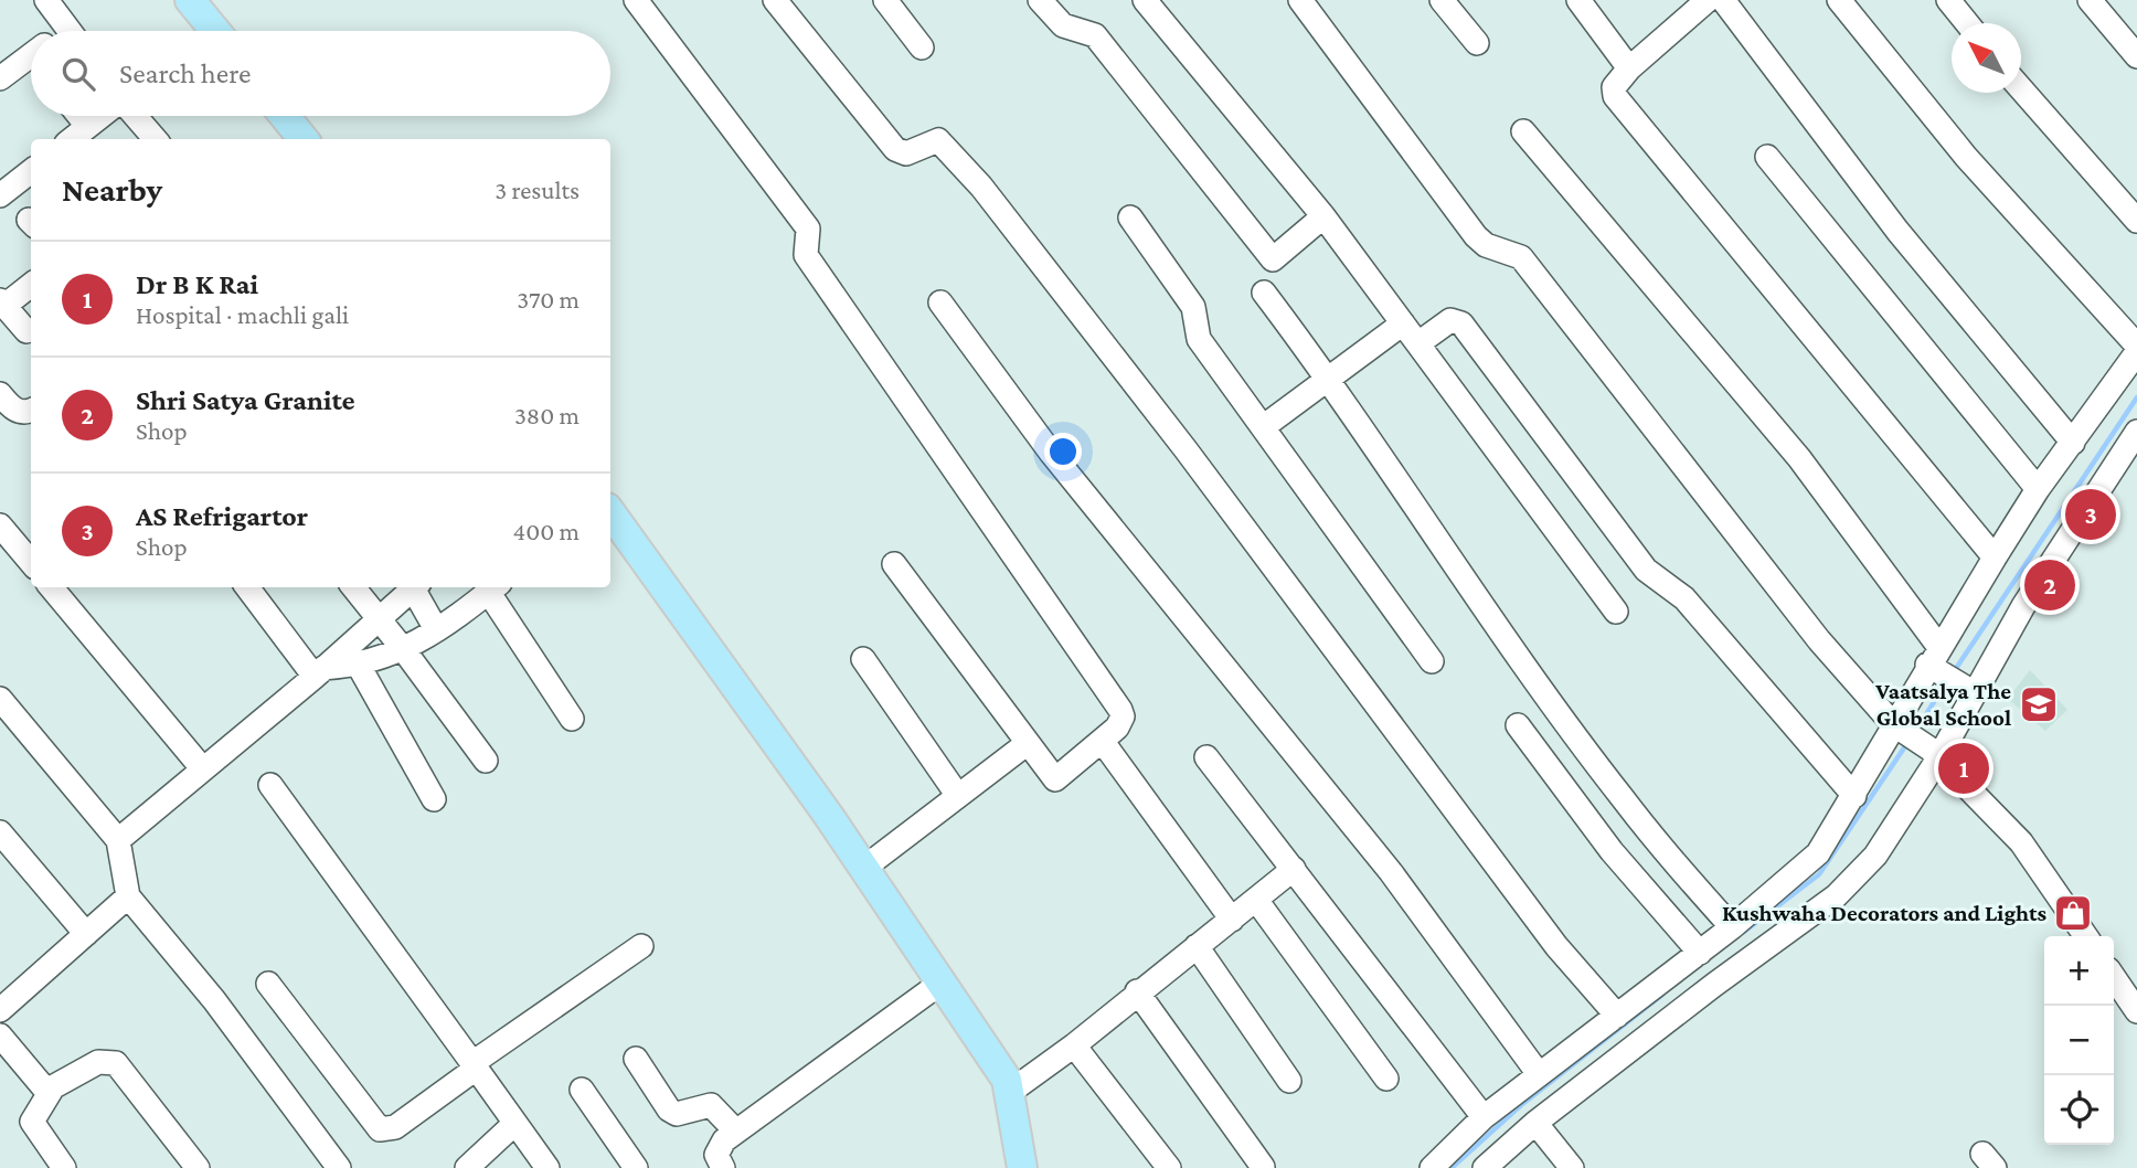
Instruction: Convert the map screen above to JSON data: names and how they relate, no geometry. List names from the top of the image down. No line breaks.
{"places":{"school or university":["Vaatsalya The Global School"],"shop":["Kushwaha Decorators and Lights"]},"north":"top left","page":{"search":"Search here","heading":["Nearby","3 results"],"list":[{"mark":"1","name":"Dr B K Rai","note":"Hospital · machli gali","value":"370 m"},{"mark":"2","name":"Shri Satya Granite","note":"Shop","value":"380 m"},{"mark":"3","name":"AS Refrigartor","note":"Shop","value":"400 m"}],"pins":["3","2","1"],"map_buttons":["+","−"]}}
